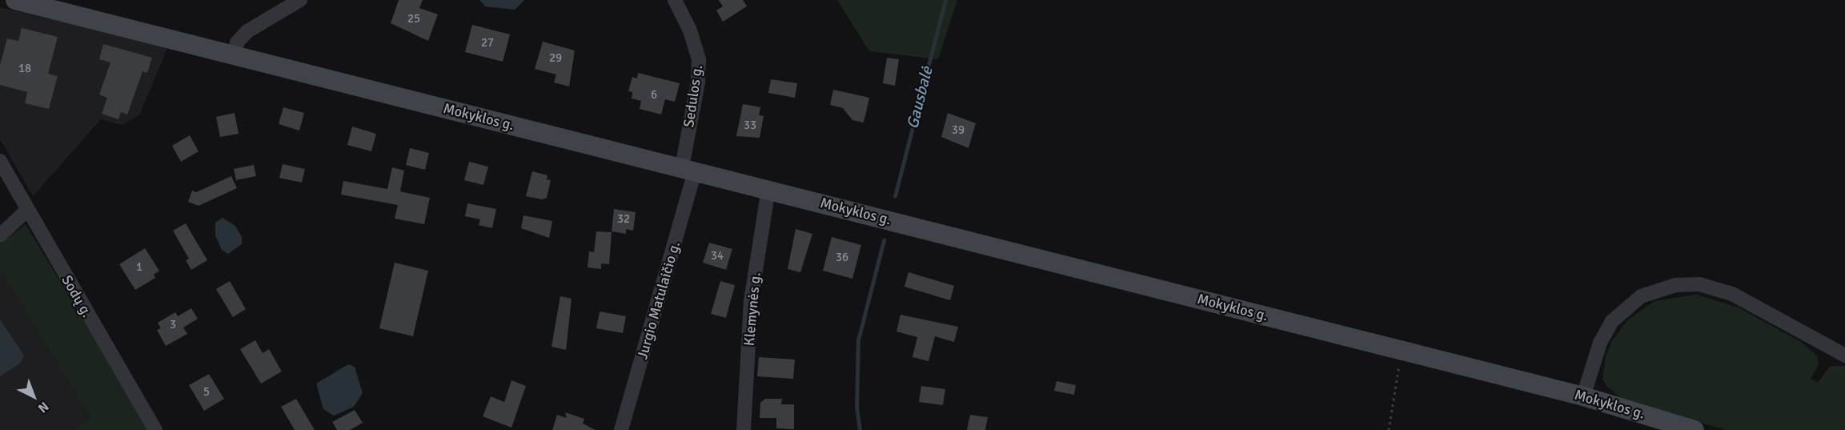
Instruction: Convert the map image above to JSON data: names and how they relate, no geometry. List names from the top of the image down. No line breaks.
{"streets":{"main road":["Mokyklos g."],"street":["Sedulos g.","Sodų g.","Jurgio Matulaičio g.","Klemynės g."]},"crossings":[["Sedulos g.","Mokyklos g."],["Sedulos g.","Jurgio Matulaičio g."],["Mokyklos g.","Jurgio Matulaičio g."],["Mokyklos g.","Klemynės g."]],"water":["Gausbalė"],"house_numbers":["25","27","29","18","6","33","39","32","34","36","1","3","5"],"north":"bottom right"}
